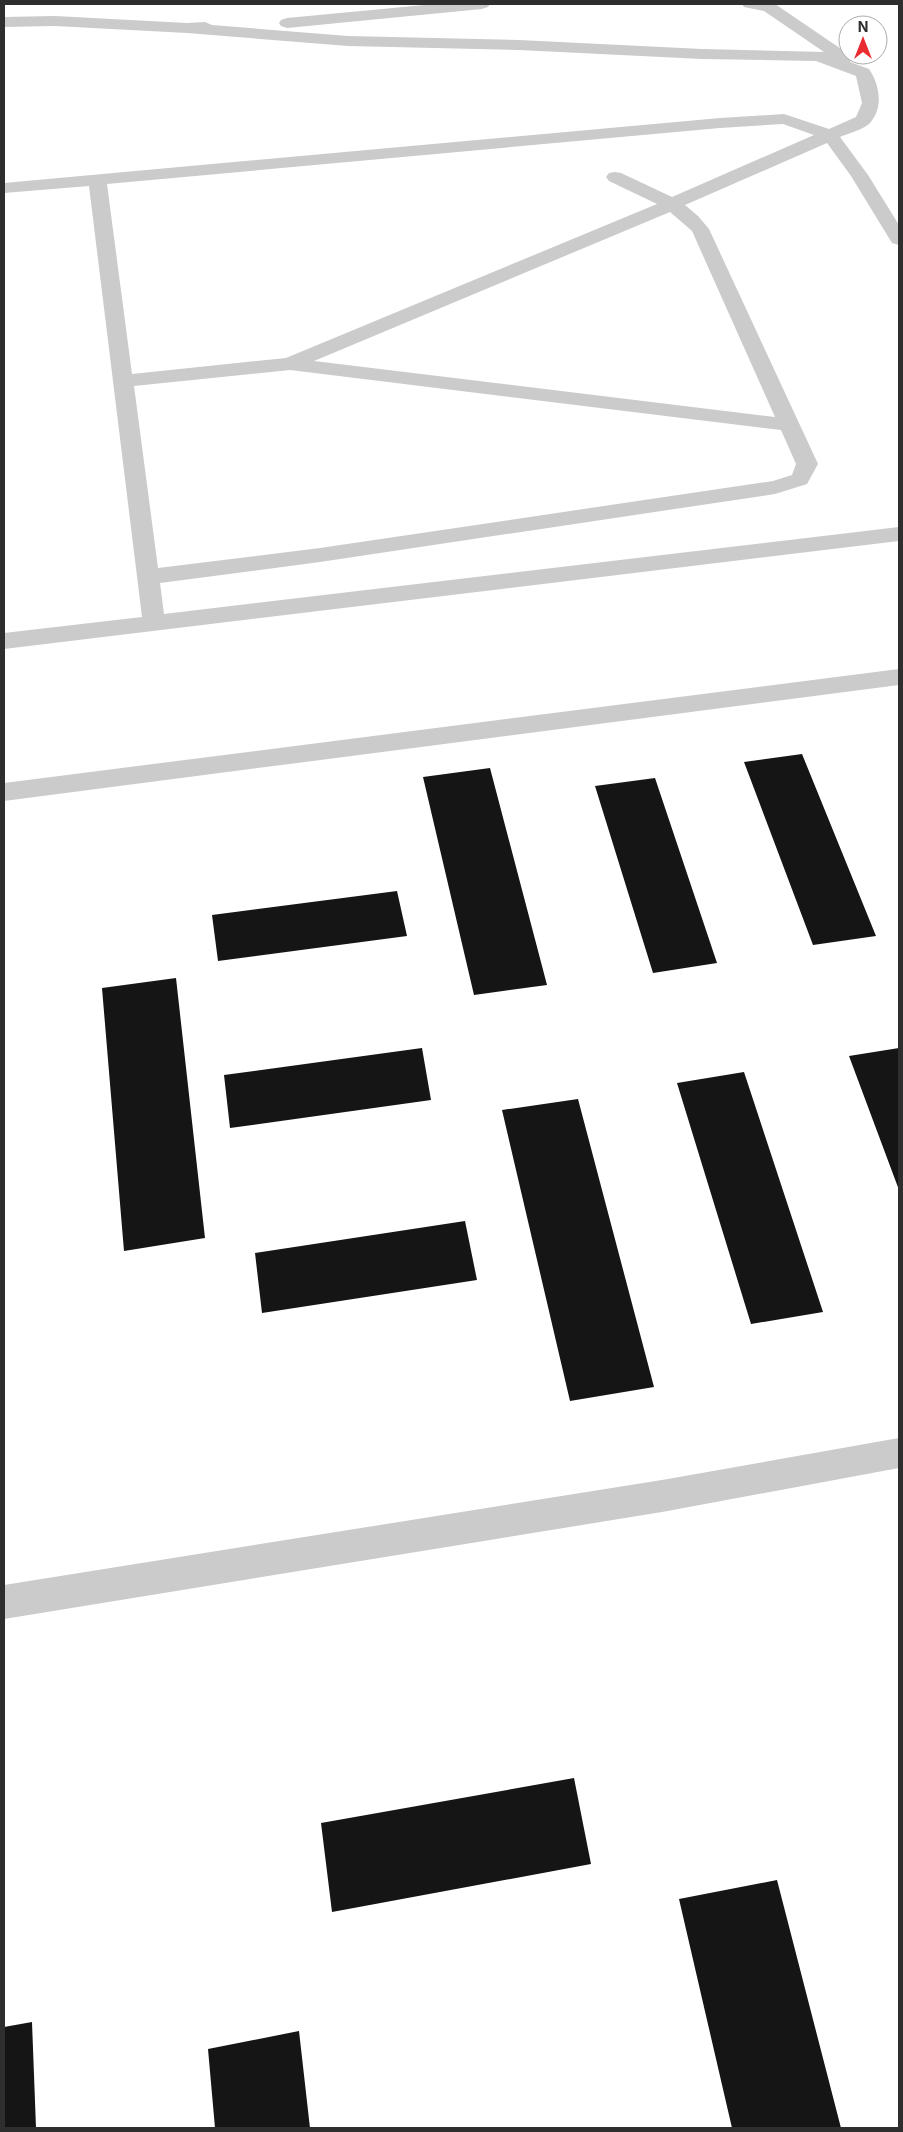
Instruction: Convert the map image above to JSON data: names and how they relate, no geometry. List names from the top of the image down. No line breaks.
{"north":"top"}
